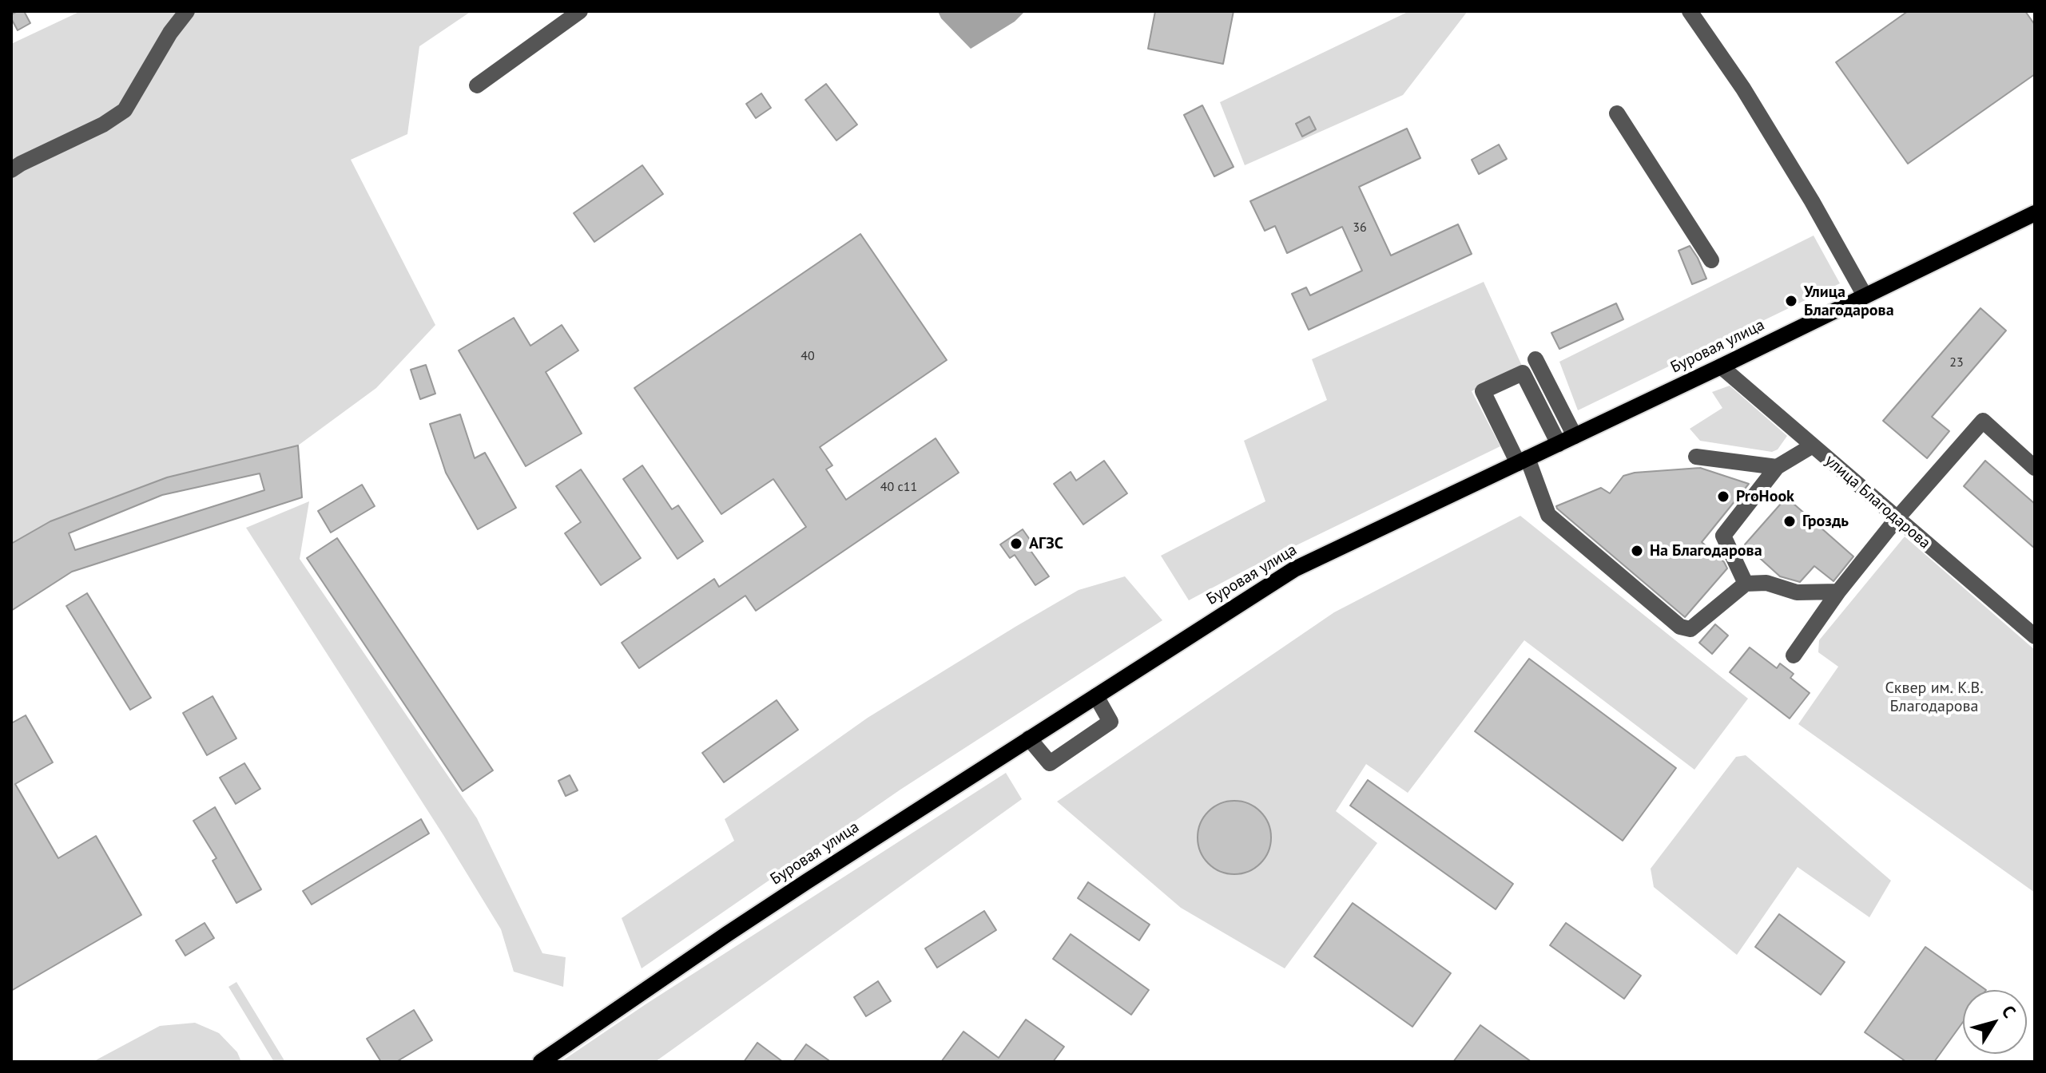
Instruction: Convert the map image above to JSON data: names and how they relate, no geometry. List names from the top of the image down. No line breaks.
{"streets":{"main road":["Буровая улица"],"street":["улица Благодарова"]},"crossings":[["Буровая улица","улица Благодарова"]],"parks":["Сквер им. К.В. Благодарова"],"places":["Улица Благодарова","ProHook","Гроздь","АГЗС","На Благодарова"],"house_numbers":["36","40","23","40 с11"],"north":"top right"}
